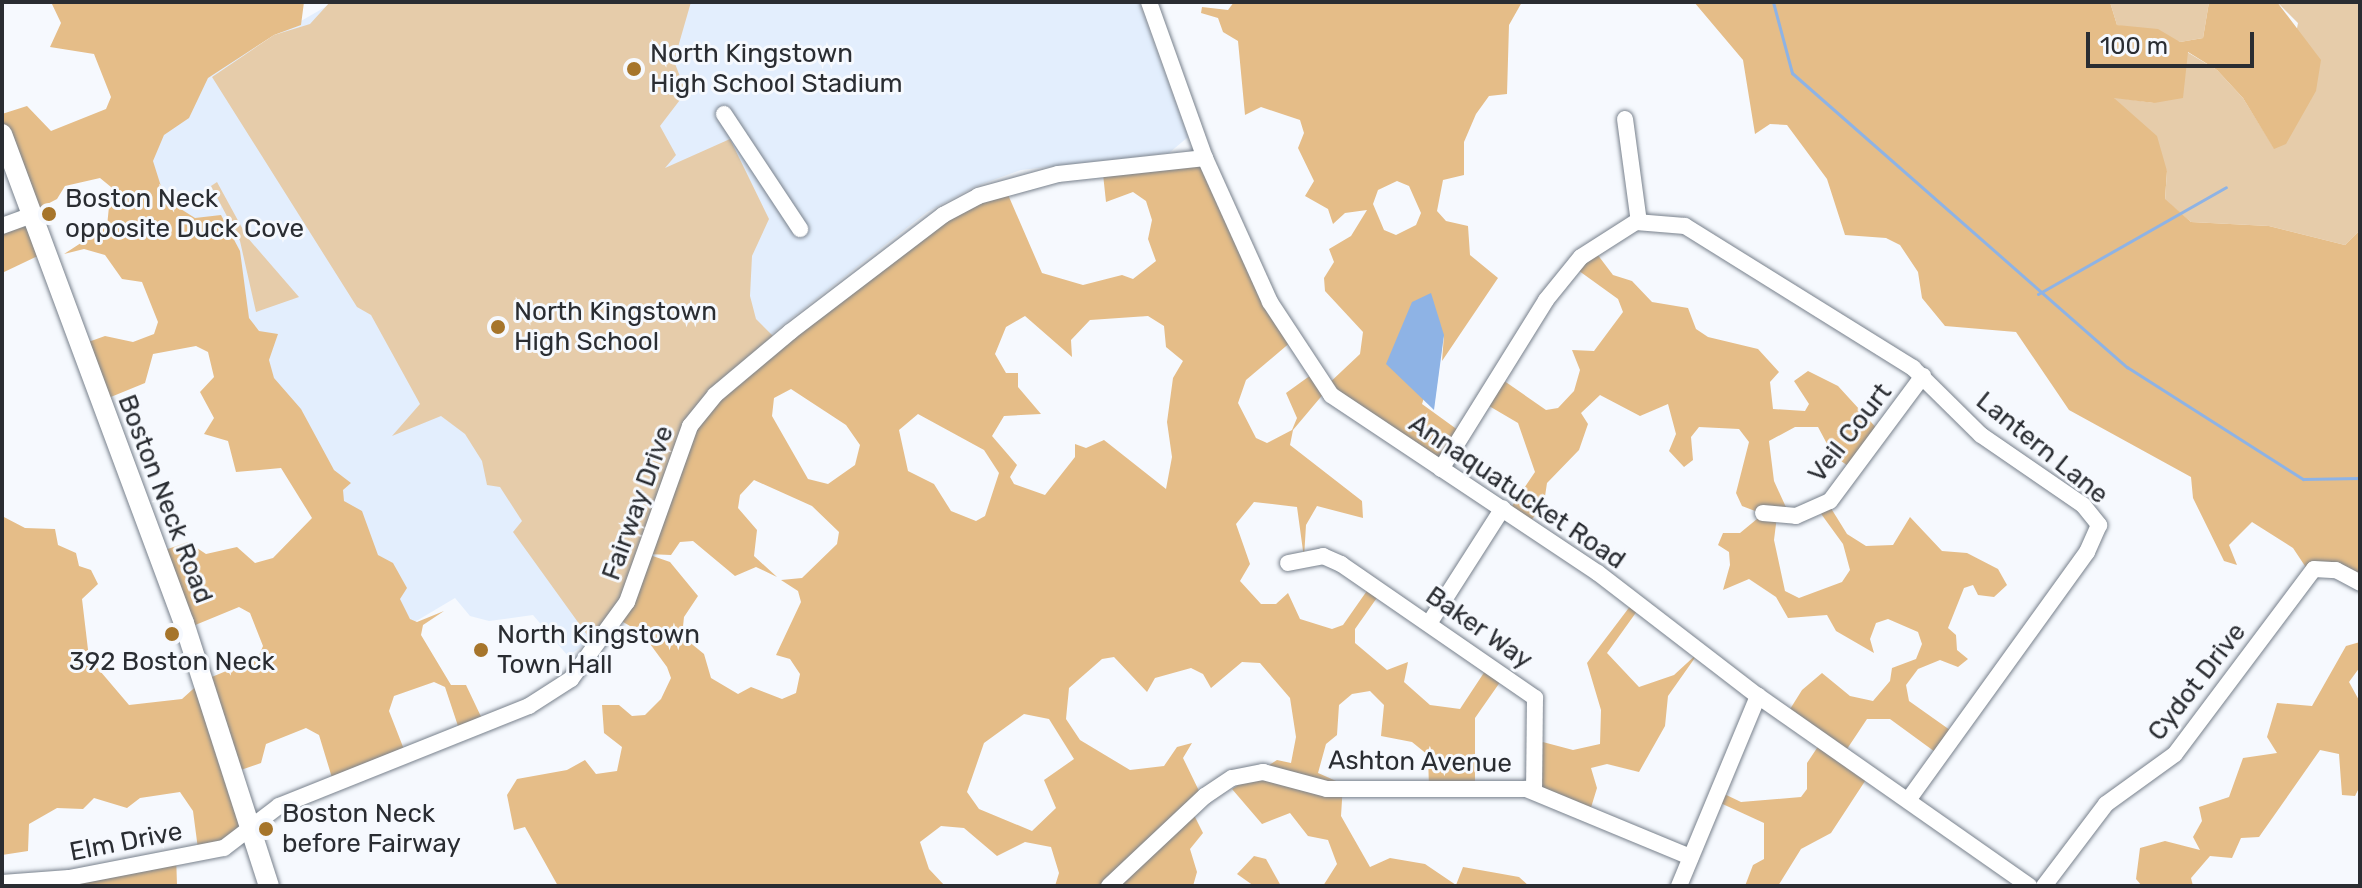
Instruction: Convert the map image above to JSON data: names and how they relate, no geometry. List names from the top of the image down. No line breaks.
{"streets":{"main road":["Boston Neck Road"],"street":["Veil Court","Lantern Lane","Annaquatucket Road","Fairway Drive","Baker Way","Cydot Drive","Ashton Avenue","Elm Drive"]},"crossings":[["Veil Court","Lantern Lane"],["Lantern Lane","Annaquatucket Road"],["Annaquatucket Road","Fairway Drive"],["Boston Neck Road","Fairway Drive"],["Boston Neck Road","Elm Drive"],["Fairway Drive","Elm Drive"],["Baker Way","Ashton Avenue"]],"places":["North Kingstown High School Stadium","Boston Neck opposite Duck Cove","North Kingstown High School","392 Boston Neck","North Kingstown Town Hall","Boston Neck before Fairway"],"scale_bar":"100 m"}
